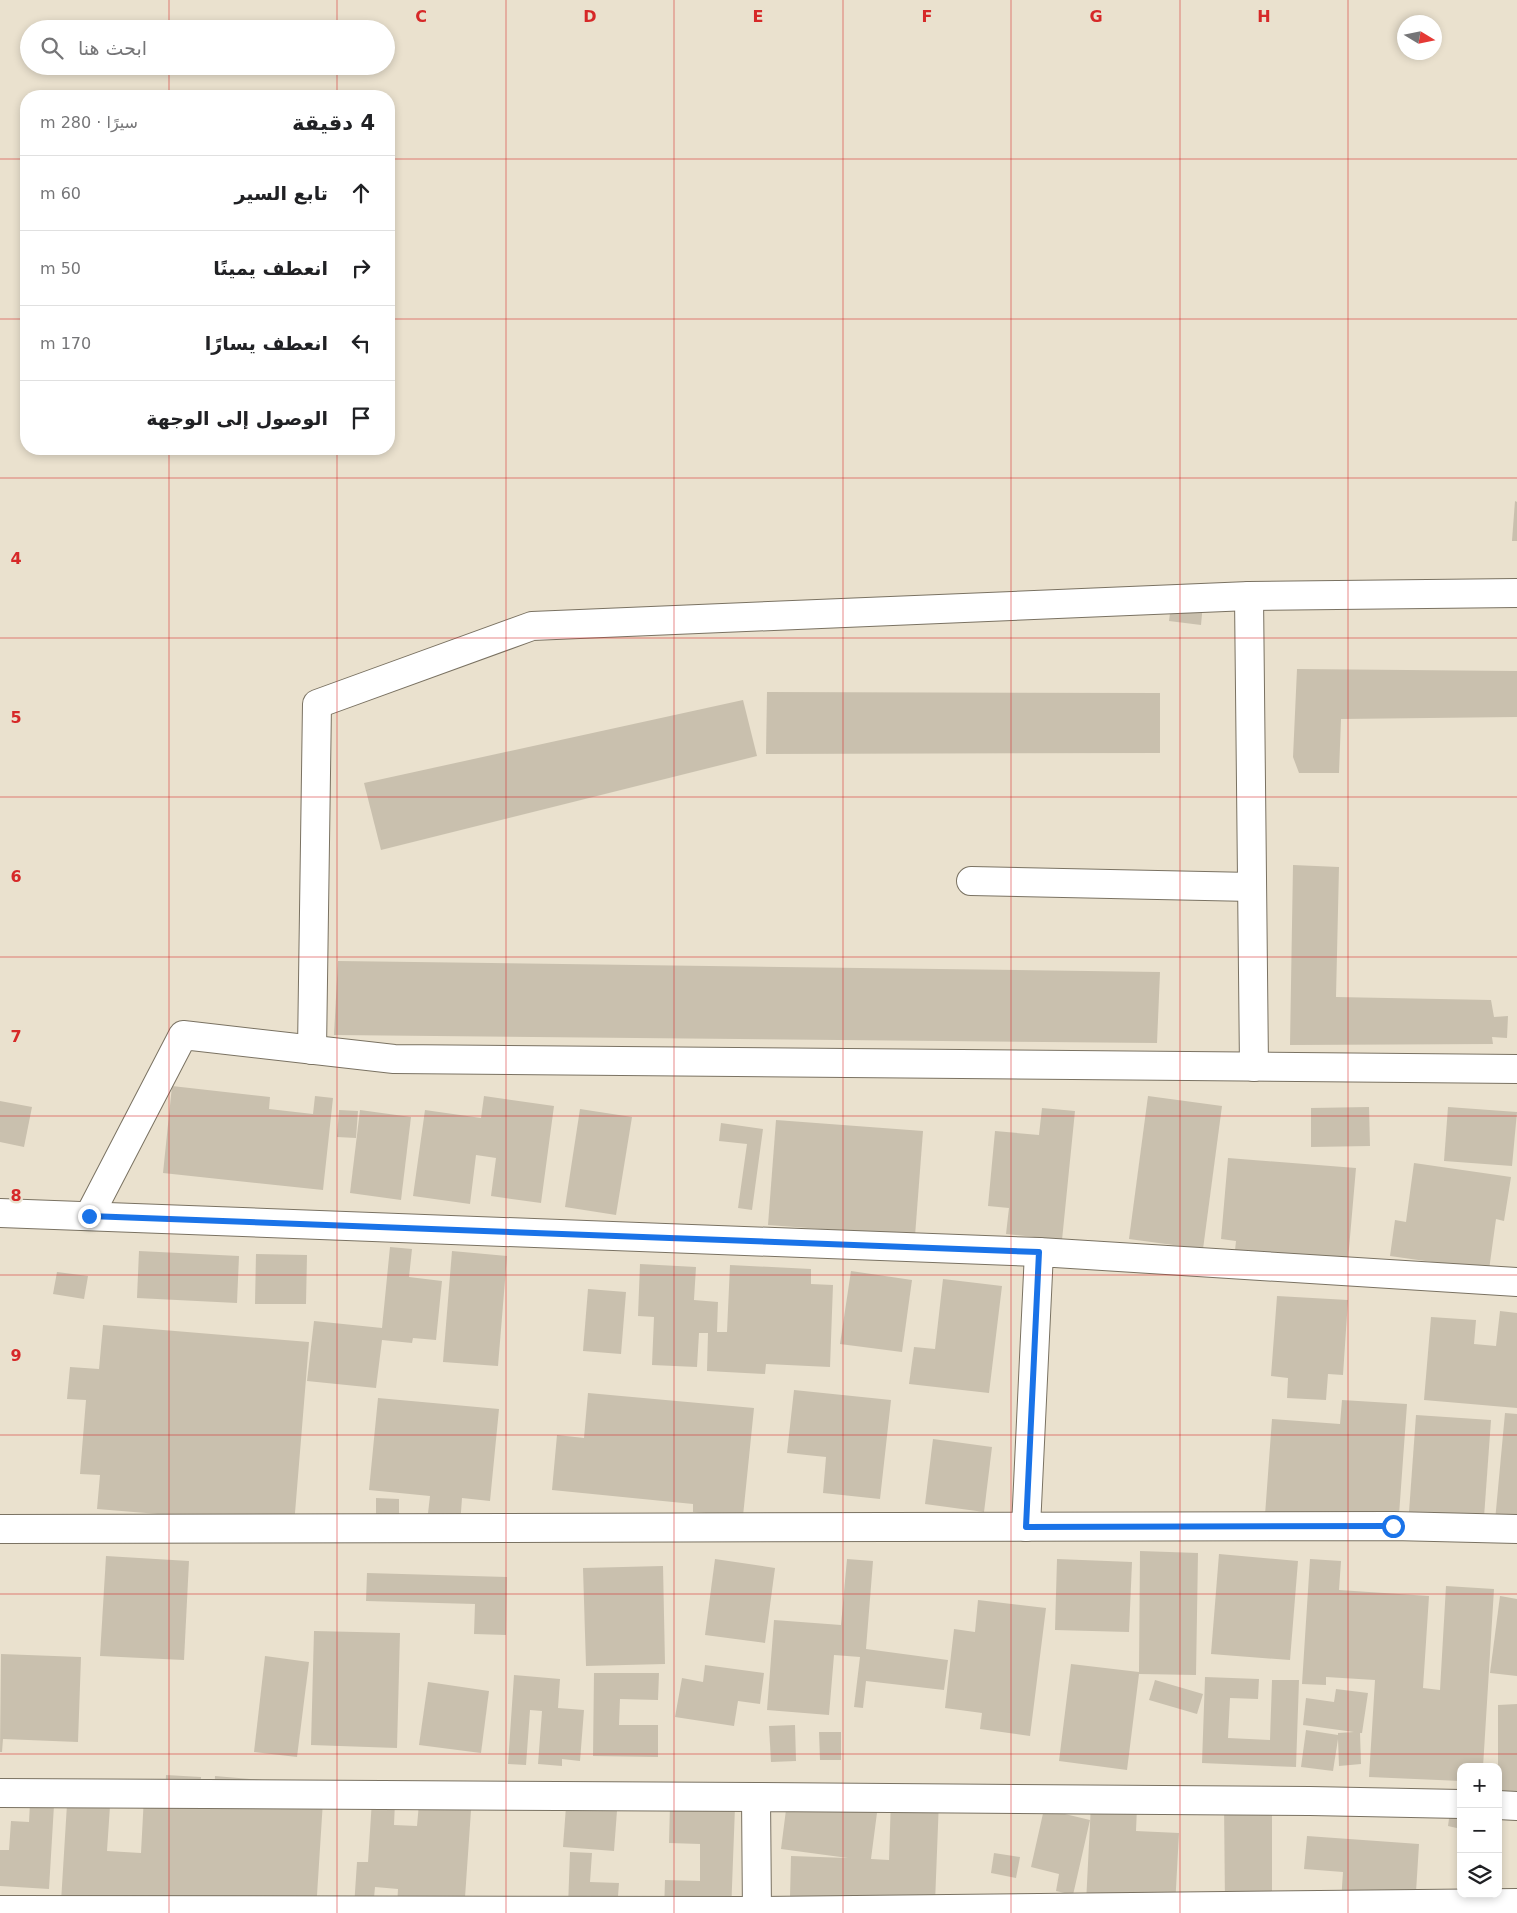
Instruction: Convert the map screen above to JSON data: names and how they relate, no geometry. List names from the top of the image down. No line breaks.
{"north":"right","page":{"search":"ابحث هنا","heading":["4 دقيقة","سيرًا · 280 m"],"list":[["تابع السير","60 m"],["انعطف يمينًا","50 m"],["انعطف يسارًا","170 m"],"الوصول إلى الوجهة"],"map_buttons":["+","−"]},"grid":{"columns":["C","D","E","F","G","H"],"rows":["4","5","6","7","8","9"]}}
